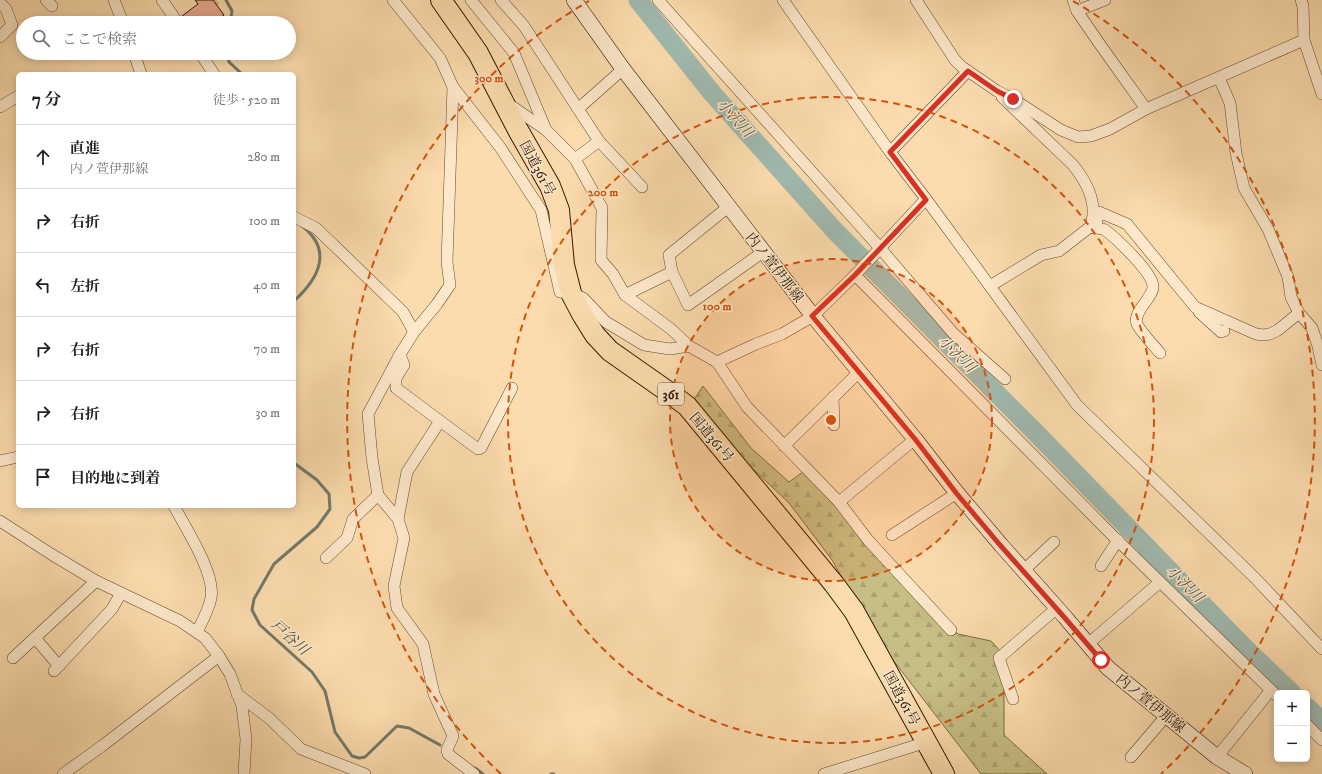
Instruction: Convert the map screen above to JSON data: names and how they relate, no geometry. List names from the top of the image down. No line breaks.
{"streets":{"highway":["国道361号","361"],"main road":["内ノ萱伊那線"]},"water":["小沢川","戸谷川"],"page":{"search":"ここで検索","heading":["7 分","徒歩 · 520 m"],"list":[["直進","内ノ萱伊那線","280 m"],["右折","100 m"],["左折","40 m"],["右折","70 m"],["右折","30 m"],"目的地に到着"],"map_buttons":["+","−"]},"rings":["300 m","200 m","100 m"]}
